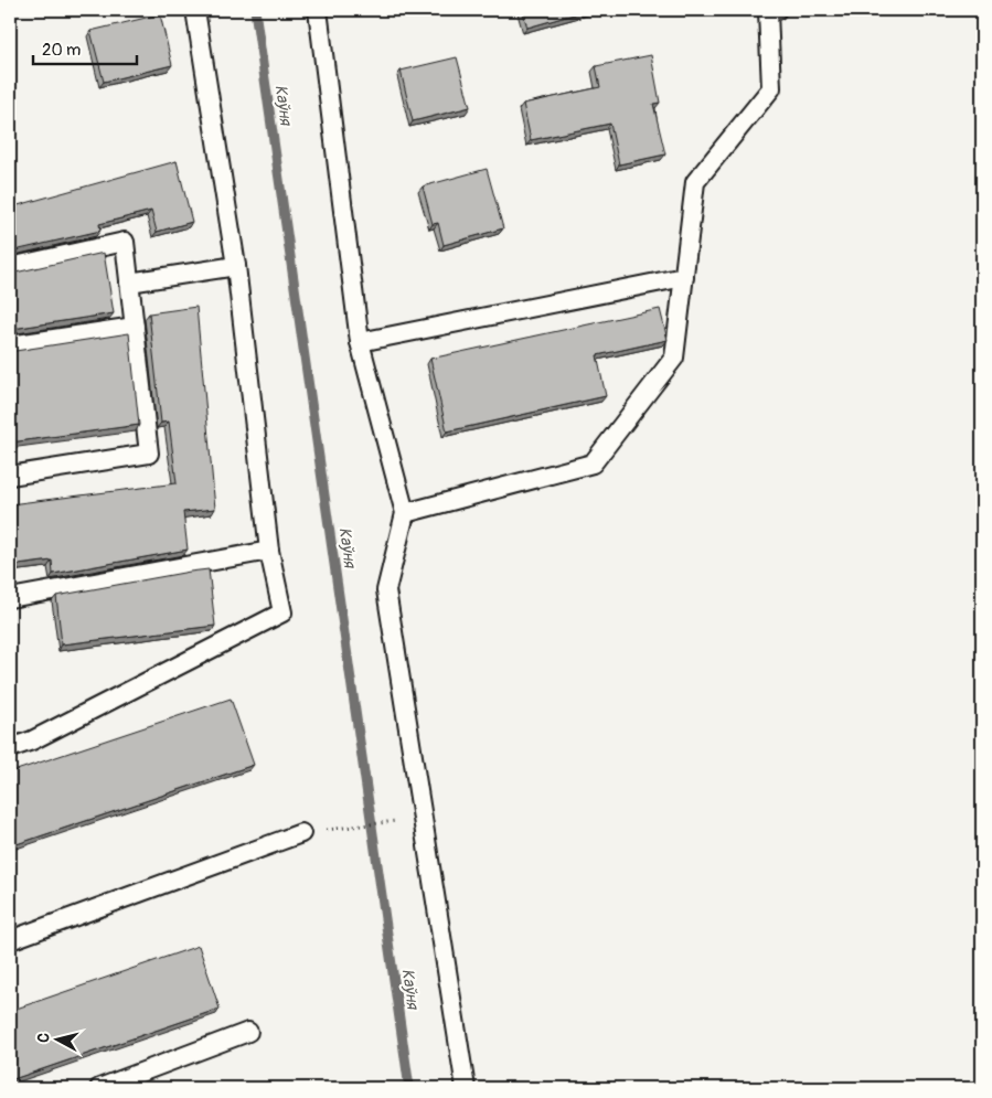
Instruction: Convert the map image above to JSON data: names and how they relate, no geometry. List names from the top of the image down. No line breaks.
{"water":["Каўня"],"scale_bar":"20 m","north":"left"}
